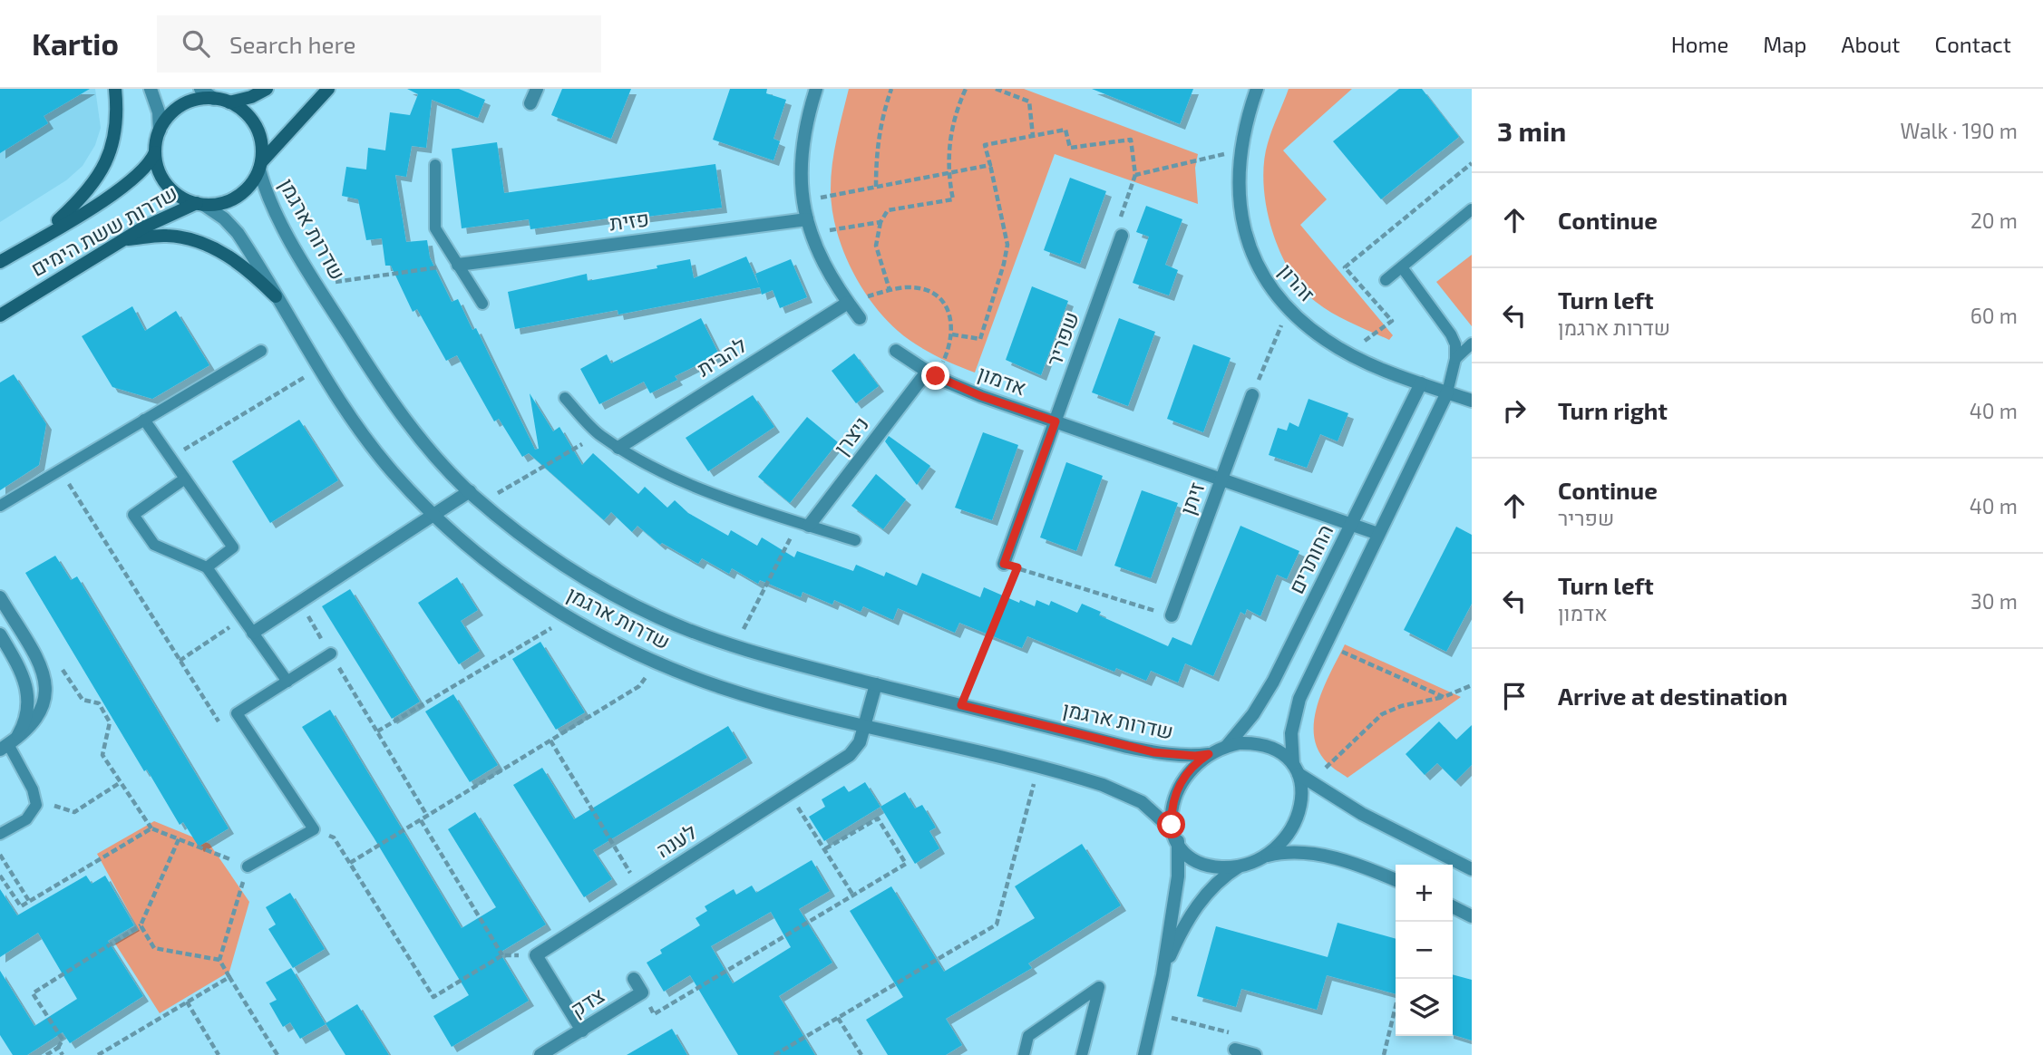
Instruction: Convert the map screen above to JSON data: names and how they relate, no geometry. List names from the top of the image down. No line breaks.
{"streets":{"main road":["שדרות ששת הימים"],"street":["פזית","שדרות ארגמן","זהרון","שפריר","להבית","אדמון","ניצרן","זיתן","החותרים","לענה","צדק"]},"crossings":[["שדרות ארגמן","שדרות ששת הימים"],["שדרות ארגמן","החותרים"],["שדרות ארגמן","לענה"],["זהרון","החותרים"],["שפריר","אדמון"],["אדמון","ניצרן"],["אדמון","זיתן"],["אדמון","החותרים"]],"page":{"header":"Kartio","search":"Search here","nav":["Home","Map","About","Contact"],"heading":["3 min","Walk · 190 m"],"list":[["Continue","20 m"],["Turn left","שדרות ארגמן","60 m"],["Turn right","40 m"],["Continue","שפריר","40 m"],["Turn left","אדמון","30 m"],"Arrive at destination"],"map_buttons":["+","−"]}}
